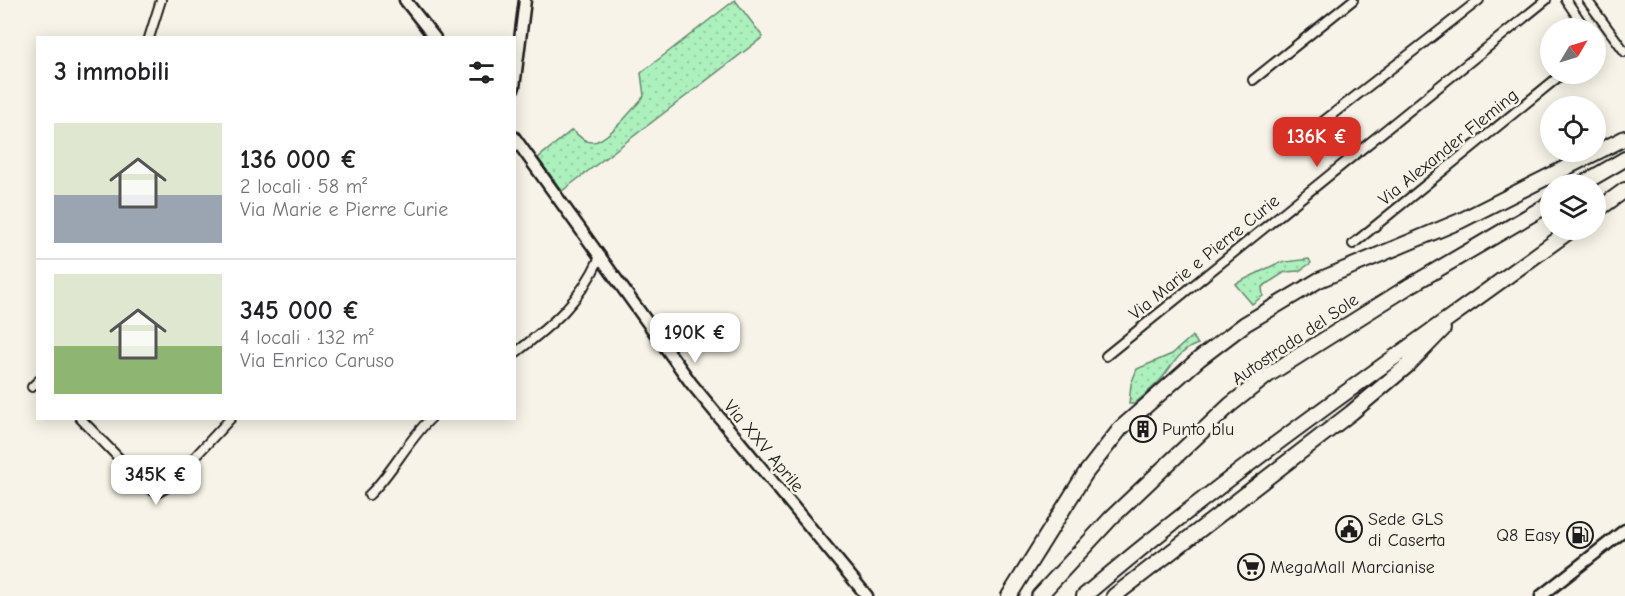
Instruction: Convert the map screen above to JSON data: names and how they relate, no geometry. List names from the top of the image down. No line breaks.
{"streets":{"highway":["Autostrada del Sole"],"street":["Via Alexander Fleming","Via Marie e Pierre Curie","Via XXV Aprile"]},"places":{"building":["Punto blu"],"public building":["Sede GLS di Caserta"],"fuel station":["Q8 Easy"],"supermarket":["MegaMall Marcianise"]},"north":"top right","page":{"heading":"3 immobili","list":[{"name":"136 000 €","note":"2 locali · 58 m² · Via Marie e Pierre Curie"},{"name":"345 000 €","note":"4 locali · 132 m² · Via Enrico Caruso"}],"price":["136K €","190K €","345K €"]}}
